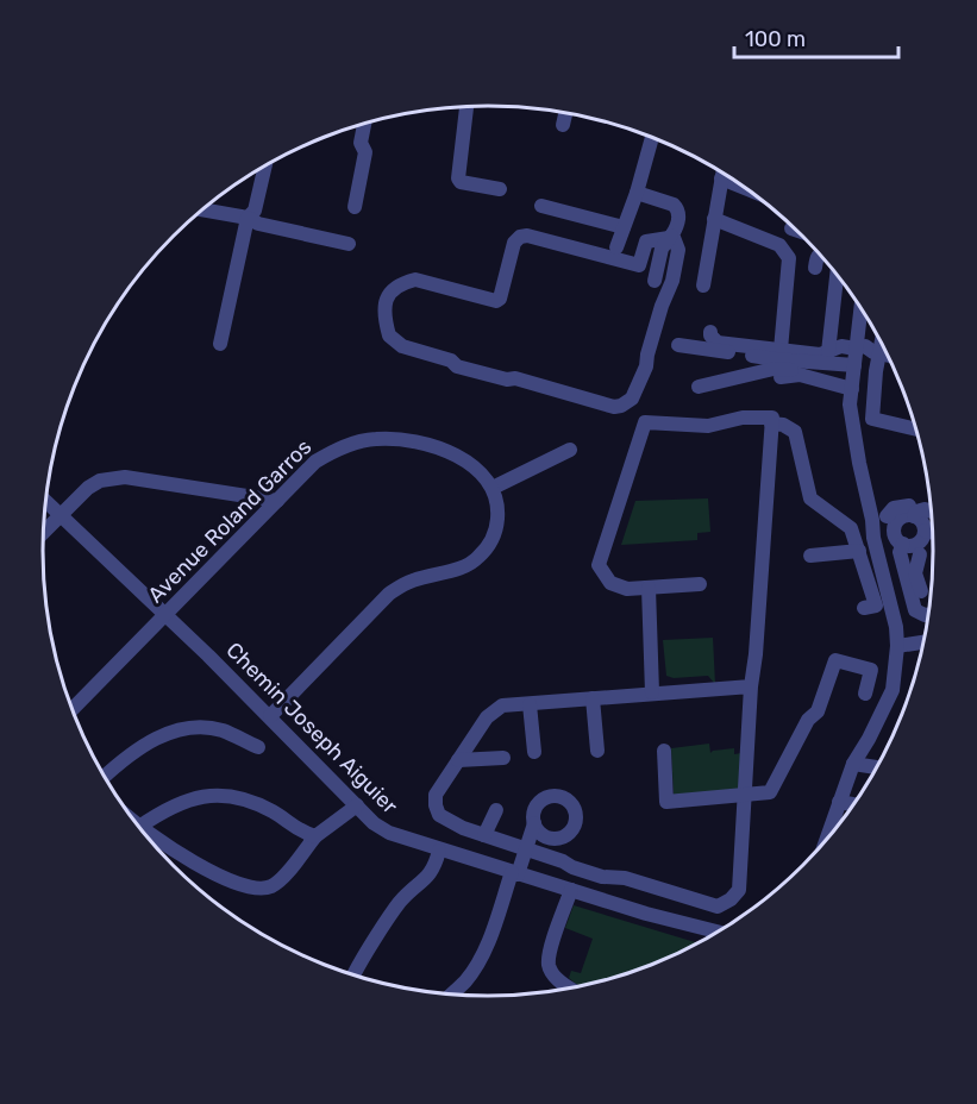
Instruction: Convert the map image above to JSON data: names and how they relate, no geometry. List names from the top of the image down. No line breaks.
{"streets":{"street":["Avenue Roland Garros","Chemin Joseph Aiguier"]},"crossings":[["Avenue Roland Garros","Chemin Joseph Aiguier"]],"scale_bar":"100 m"}
